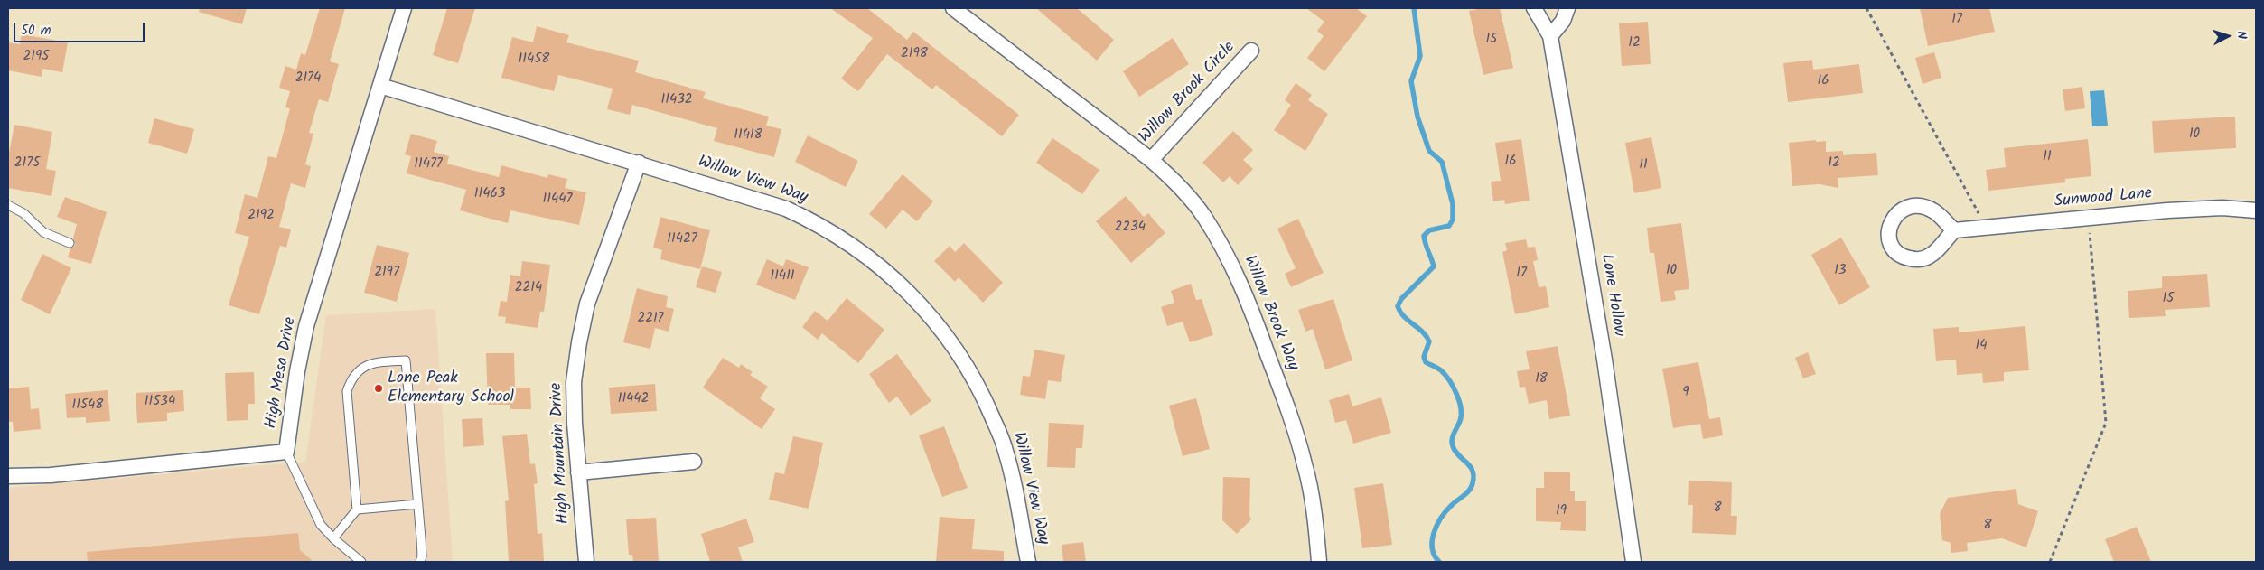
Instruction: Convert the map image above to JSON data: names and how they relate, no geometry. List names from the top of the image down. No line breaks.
{"streets":{"street":["Willow Brook Circle","Willow View Way","Sunwood Lane","Lone Hollow","Willow Brook Way","High Mesa Drive","High Mountain Drive"]},"crossings":[["Willow Brook Circle","Willow Brook Way"],["Willow View Way","High Mesa Drive"],["Willow View Way","High Mountain Drive"]],"places":["Lone Peak Elementary School"],"house_numbers":["17","15","12","2198","2195","11458","2174","16","11432","10","11418","11","16","2175","12","11477","11","11463","11447","2192","2234","11427","10","13","2197","17","11411","2214","15","2217","14","18","9","11442","11534","11548","8","19","8"],"scale_bar":"50 m","north":"right"}
